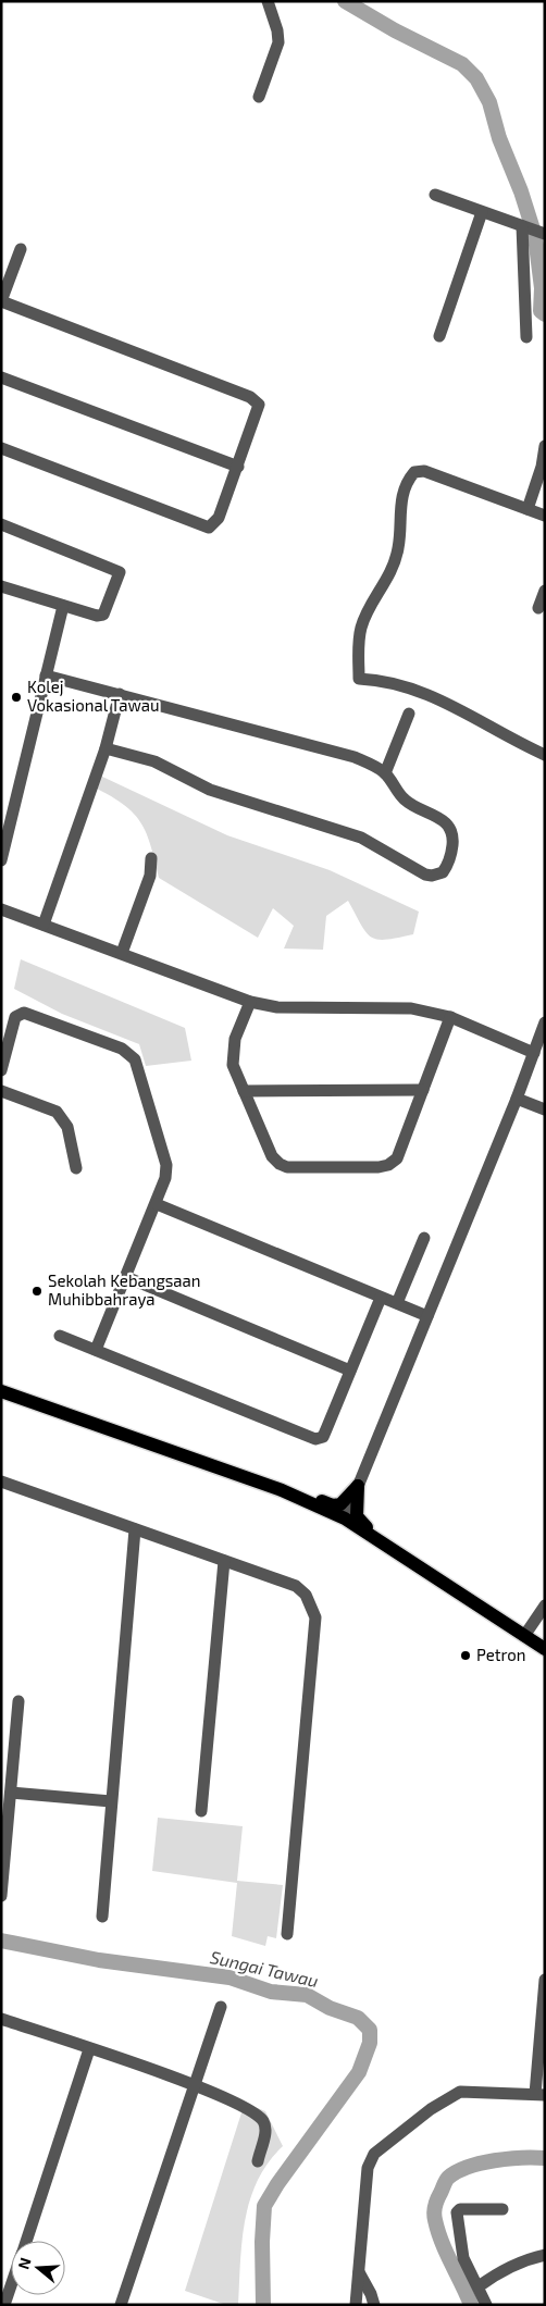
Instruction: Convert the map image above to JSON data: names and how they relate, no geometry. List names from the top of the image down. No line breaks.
{"water":["Sungai Tawau"],"places":["Kolej Vokasional Tawau","Sekolah Kebangsaan Muhibbahraya","Petron"],"north":"left"}
